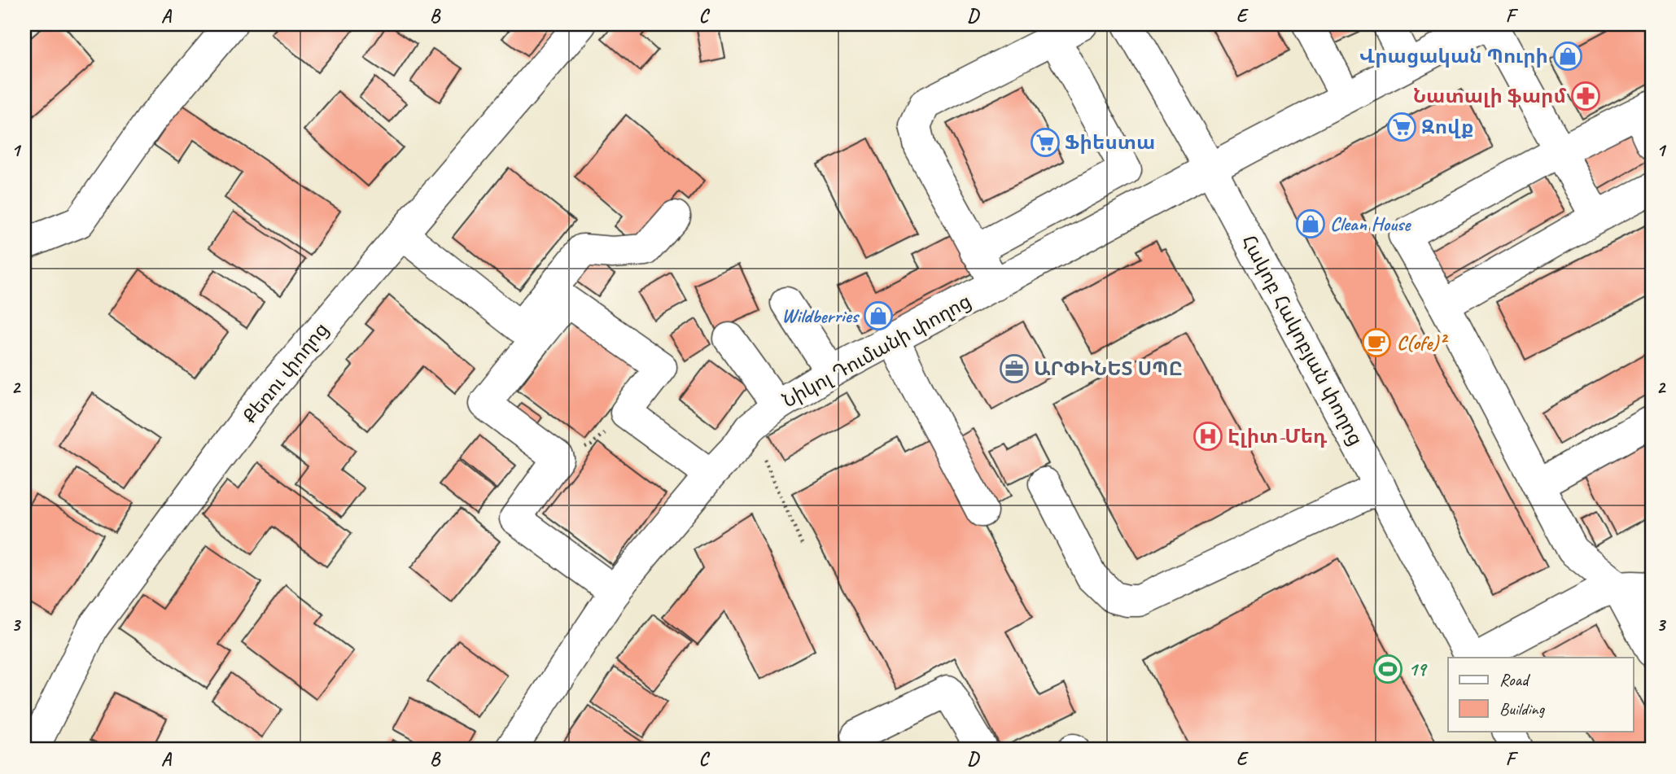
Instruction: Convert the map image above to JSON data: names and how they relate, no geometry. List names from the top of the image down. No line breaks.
{"streets":{"street":["Հակոբ Հակոբյան փողոց","Նիկոլ Դումանի փողոց","Քեռու փողոց"]},"crossings":[["Հակոբ Հակոբյան փողոց","Նիկոլ Դումանի փողոց"]],"places":{"shop":["Վրացական Պուրի","Clean House","Wildberries"],"pharmacy":["Նատալի ֆարմ"],"supermarket":["Զովք","Ֆիեստա"],"cafe":["C(ofe)²"],"office":["ԱՐՓԻՆԵՏ ՍՊԸ"],"hospital":["Էլիտ-Մեդ"],"sports":["19"]},"legend":["Road","Building"],"grid":{"columns":["A","B","C","D","E","F"],"rows":["1","2","3"]}}
